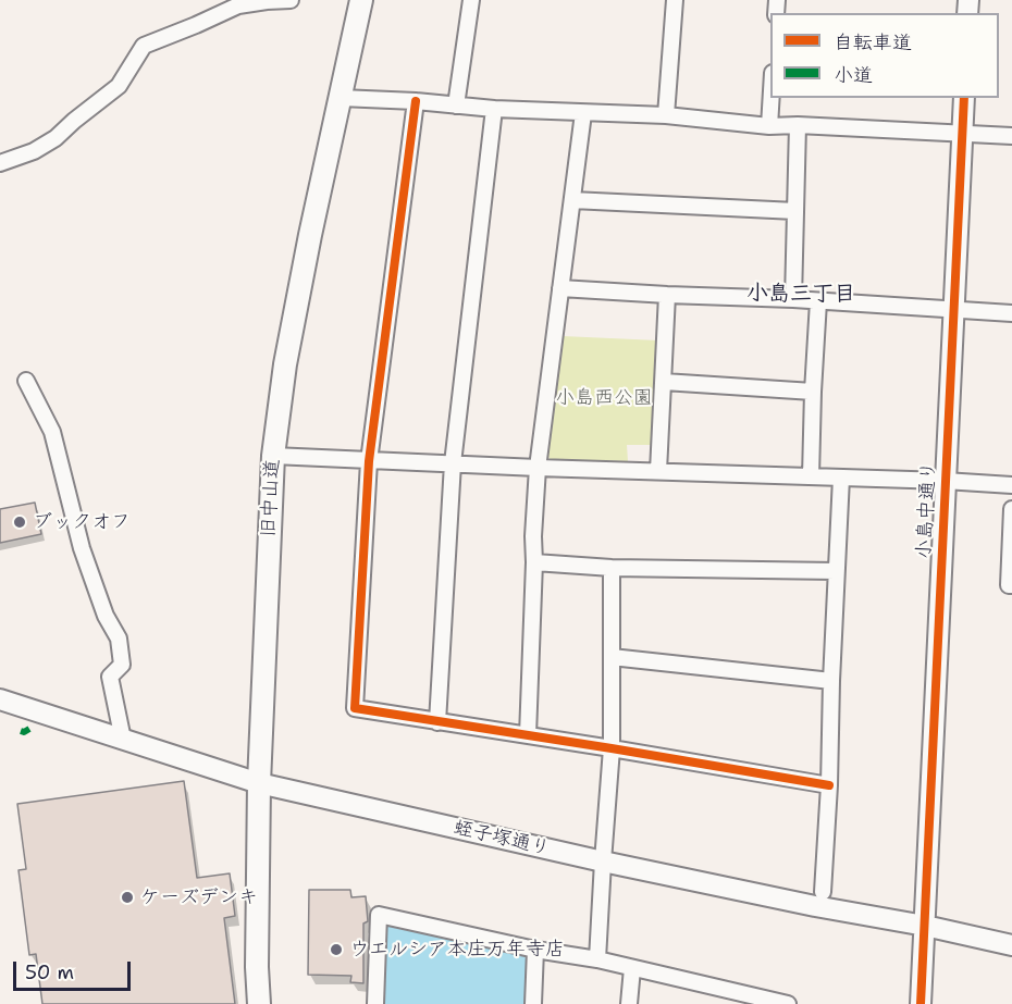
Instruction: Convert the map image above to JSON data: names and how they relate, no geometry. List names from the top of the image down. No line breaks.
{"streets":{"main road":["旧中山道"],"street":["小島中通り","蛭子塚通り"]},"crossings":[["旧中山道","蛭子塚通り"],["小島中通り","蛭子塚通り"]],"districts":["小島三丁目"],"parks":["小島西公園"],"places":["ブックオフ","ケーズデンキ","ウエルシア本庄万年寺店"],"legend":["自転車道","小道"],"scale_bar":"50 m"}
